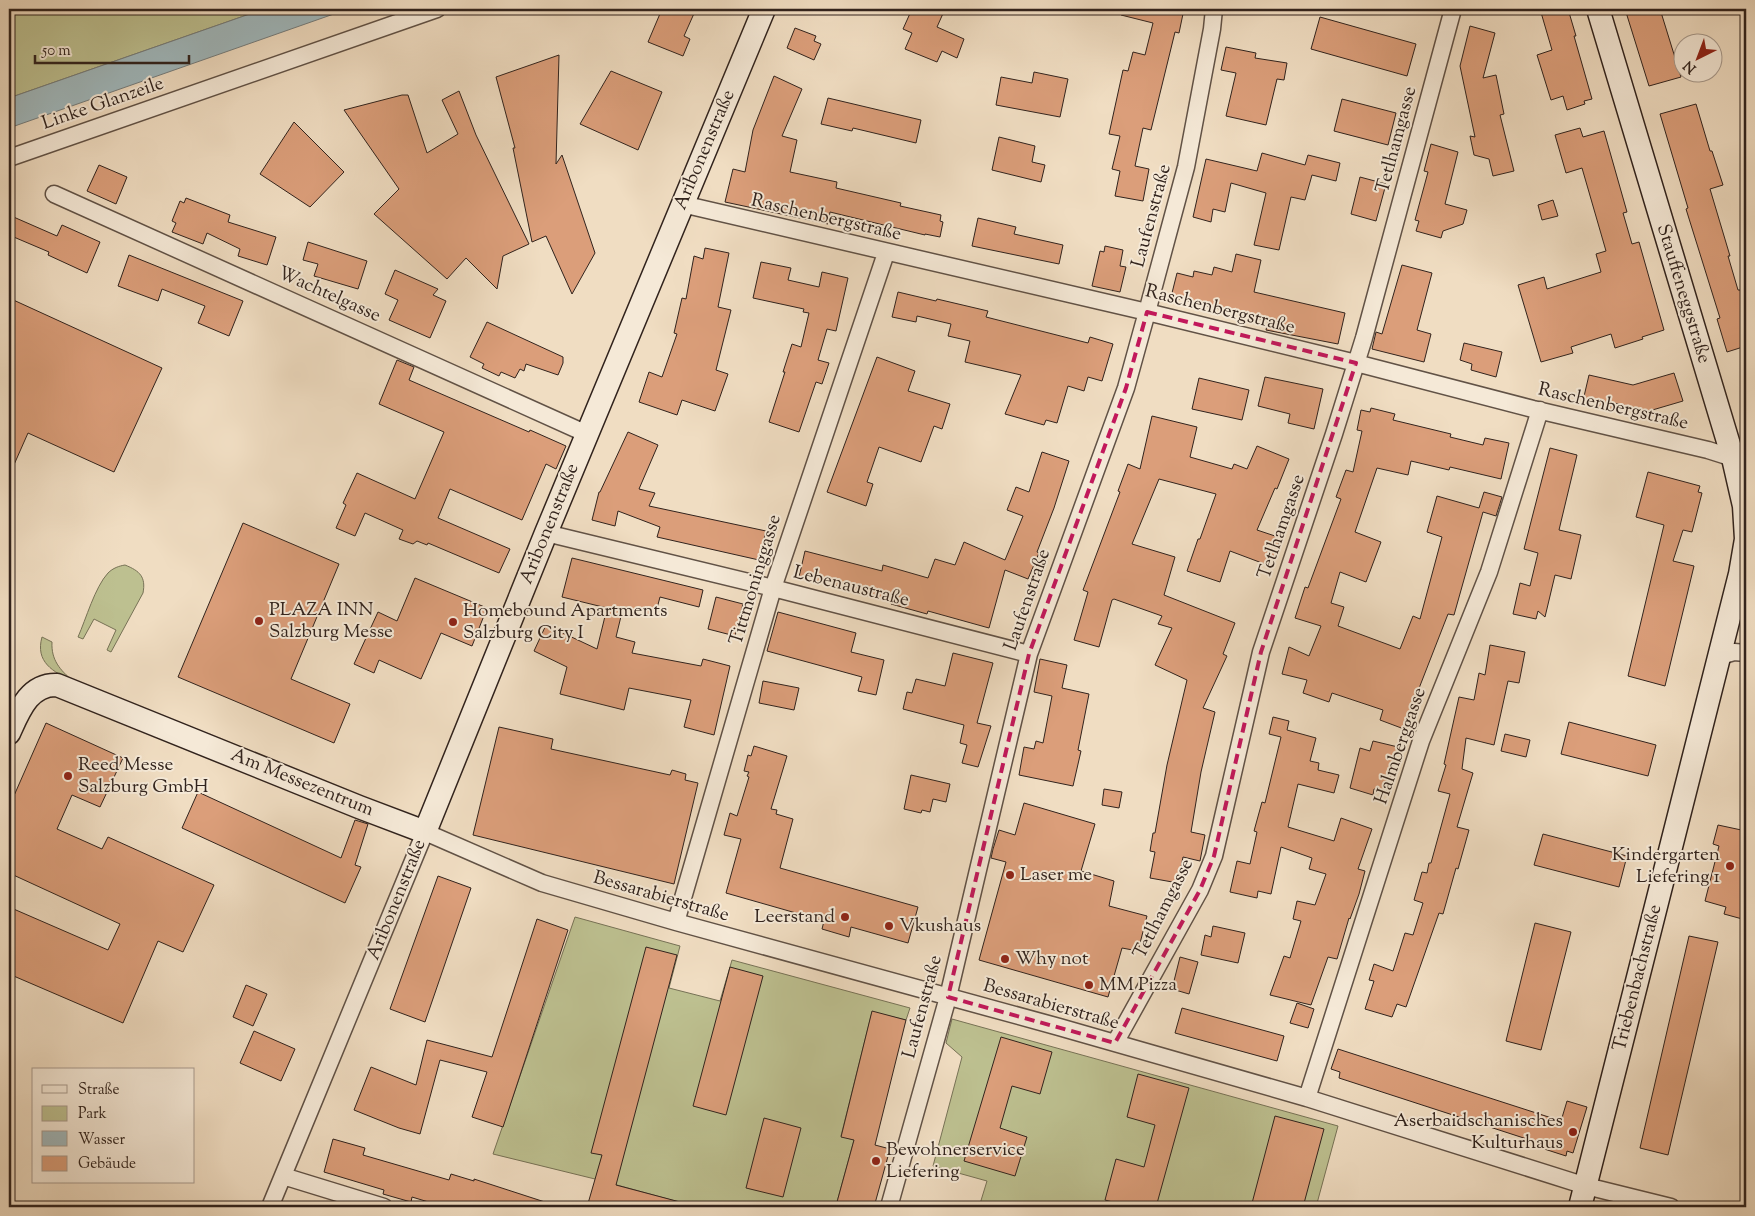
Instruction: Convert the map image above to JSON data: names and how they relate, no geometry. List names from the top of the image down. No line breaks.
{"streets":{"street":["Linke Glanzeile","Tetlhamgasse","Aribonenstraße","Laufenstraße","Raschenbergstraße","Stauffeneggstraße","Wachtelgasse","Tittmoninggasse","Lebenaustraße","Halmberggasse","Am Messezentrum","Bessarabierstraße","Triebenbachstraße"]},"crossings":[["Tetlhamgasse","Raschenbergstraße"],["Tetlhamgasse","Bessarabierstraße"],["Aribonenstraße","Raschenbergstraße"],["Aribonenstraße","Wachtelgasse"],["Aribonenstraße","Lebenaustraße"],["Aribonenstraße","Am Messezentrum"],["Aribonenstraße","Bessarabierstraße"],["Laufenstraße","Raschenbergstraße"],["Laufenstraße","Lebenaustraße"],["Laufenstraße","Bessarabierstraße"],["Raschenbergstraße","Stauffeneggstraße"],["Raschenbergstraße","Tittmoninggasse"],["Raschenbergstraße","Halmberggasse"],["Stauffeneggstraße","Triebenbachstraße"],["Tittmoninggasse","Lebenaustraße"],["Tittmoninggasse","Bessarabierstraße"],["Halmberggasse","Bessarabierstraße"],["Am Messezentrum","Bessarabierstraße"],["Bessarabierstraße","Triebenbachstraße"]],"places":["PLAZA INN Salzburg Messe","Homebound Apartments Salzburg City I","Reed Messe Salzburg GmbH","Kindergarten Liefering 1","Laser me","Leerstand","Vkushaus","Why not","MM Pizza","Aserbaidschanisches Kulturhaus","Bewohnerservice Liefering"],"legend":["Straße","Park","Wasser","Gebäude"],"scale_bar":"50 m","north":"bottom left"}
